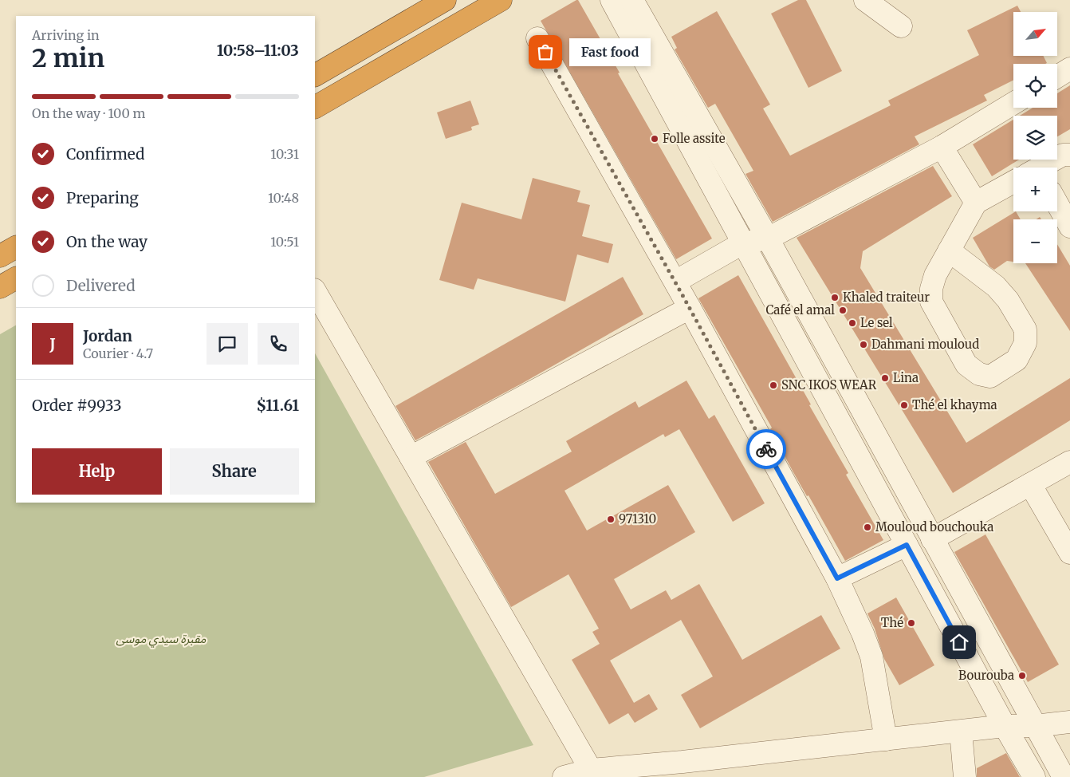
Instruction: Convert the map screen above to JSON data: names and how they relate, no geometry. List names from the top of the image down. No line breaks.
{"parks":["مقبرة سيدي موسى"],"places":["Fast food","Folle assite","Khaled traiteur","Café el amal","Le sel","Dahmani mouloud","Lina","SNC IKOS WEAR","Thé el khayma","971310","Mouloud bouchouka","Thé","Bourouba"],"north":"top right","page":{"map_buttons":["+","−"],"heading":["2 min","Arriving in","10:58–11:03"],"panel":["Jordan","Courier · 4.7","Order #9933","$11.61"],"bubble":"Fast food","bar":"On the way · 100 m","list":[["Confirmed","10:31"],["Preparing","10:48"],["On the way","10:51"],"Delivered"],"round":"J","buttons":["Help","Share"]}}
